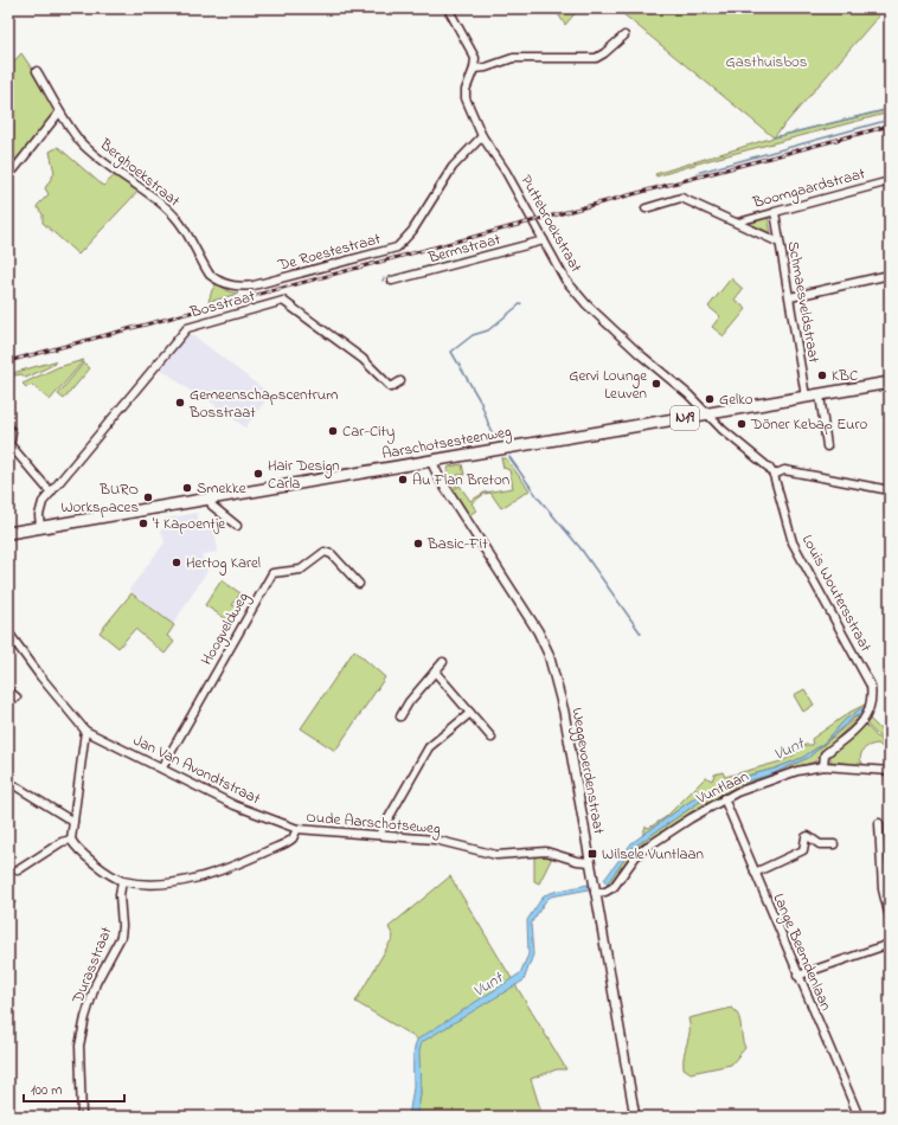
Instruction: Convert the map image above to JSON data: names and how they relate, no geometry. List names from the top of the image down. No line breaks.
{"streets":{"main road":["N19","Aarschotsesteenweg"],"street":["Berghoekstraat","Boomgaardstraat","Puttebroekstraat","Bermstraat","De Roestestraat","Schmaesveldstraat","Bosstraat","Louis Woutersstraat","Hoogveldweg","Jan Van Avondtstraat","Weggevoerdenstraat","Vuntlaan","Oude Aarschotseweg","Lange Beemdenlaan","Durasstraat"]},"crossings":[["Berghoekstraat","De Roestestraat"],["Boomgaardstraat","Schmaesveldstraat"],["Puttebroekstraat","Bermstraat"],["Puttebroekstraat","De Roestestraat"],["Puttebroekstraat","Aarschotsesteenweg"],["Puttebroekstraat","Louis Woutersstraat"],["Schmaesveldstraat","Aarschotsesteenweg"],["Bosstraat","Aarschotsesteenweg"],["Aarschotsesteenweg","Louis Woutersstraat"],["Aarschotsesteenweg","Weggevoerdenstraat"],["Louis Woutersstraat","Vuntlaan"],["Hoogveldweg","Jan Van Avondtstraat"],["Jan Van Avondtstraat","Oude Aarschotseweg"],["Weggevoerdenstraat","Vuntlaan"],["Weggevoerdenstraat","Oude Aarschotseweg"],["Vuntlaan","Lange Beemdenlaan"],["Oude Aarschotseweg","Durasstraat"]],"water":["Vunt"],"parks":["Gasthuisbos"],"places":{"other":["KBC","Gervi Lounge Leuven","Gelko","Gemeenschapscentrum Bosstraat","Döner Kebap Euro","Car-City","Hair Design Carla","Au Flan Breton","Smekke","BURO Workspaces","'t Kapoentje","Basic-Fit","Hertog Karel"],"transit":["Wilsele Vuntlaan"]},"scale_bar":"100 m"}
